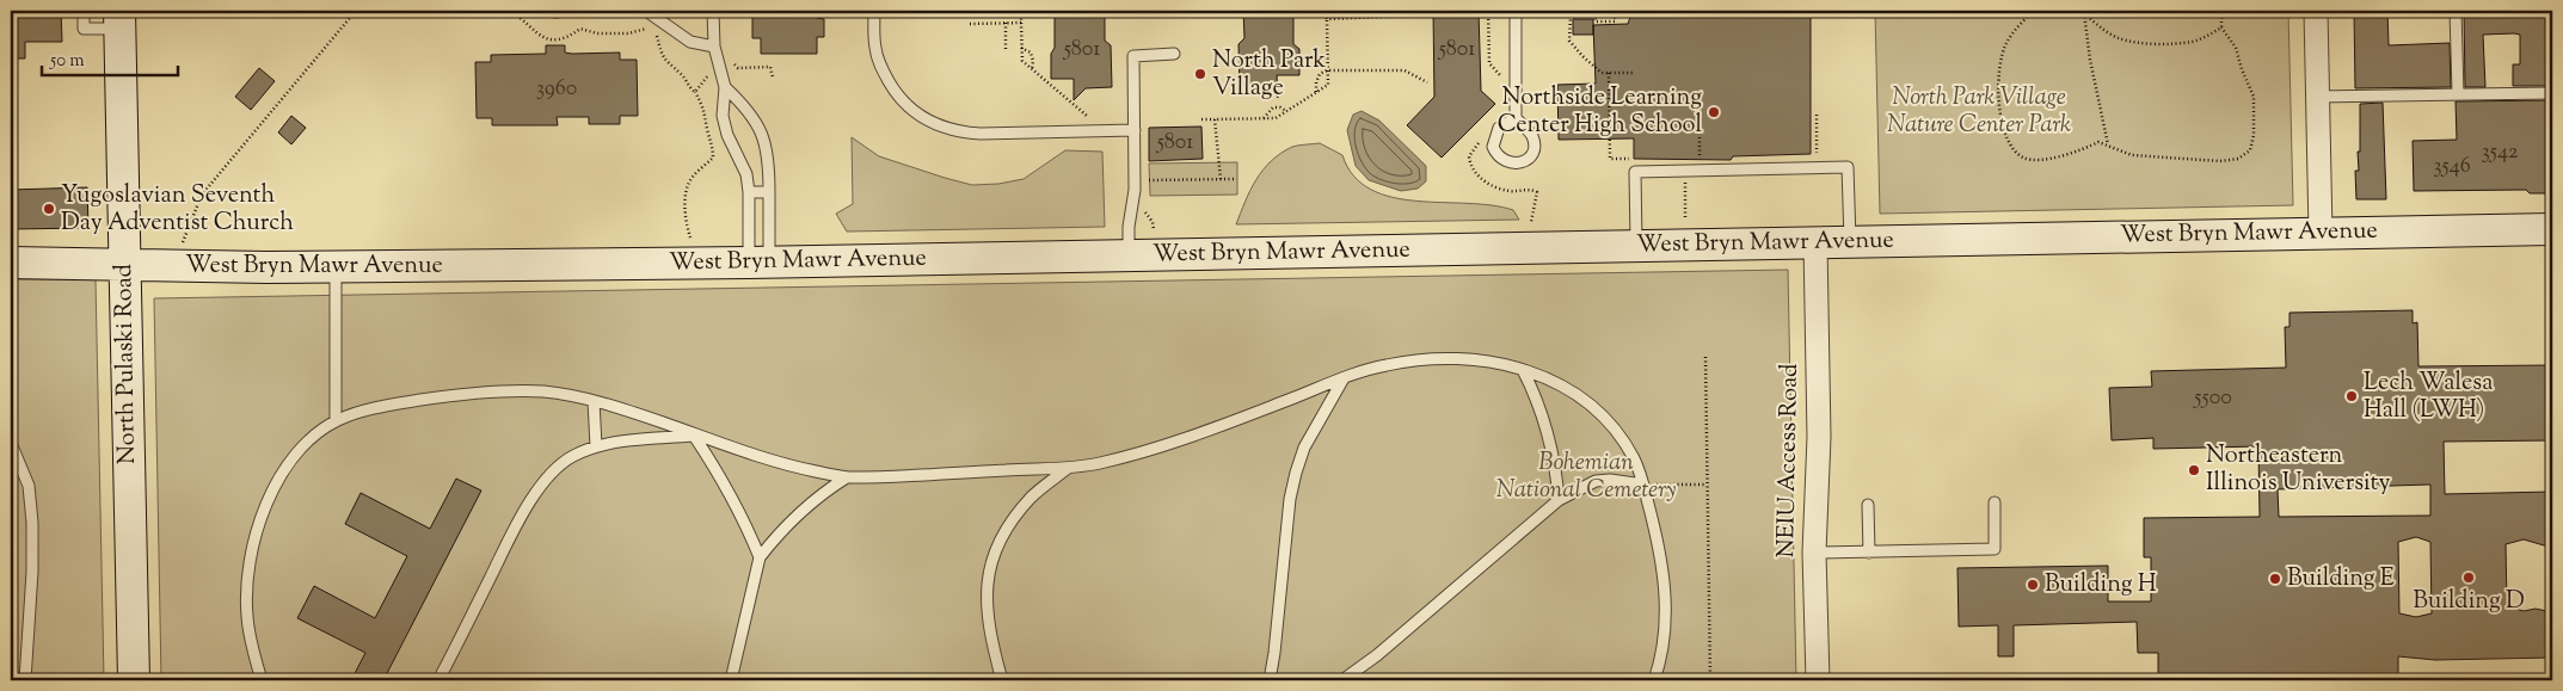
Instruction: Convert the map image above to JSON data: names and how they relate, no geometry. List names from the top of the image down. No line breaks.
{"streets":{"street":["West Bryn Mawr Avenue","North Pulaski Road","NEIU Access Road"]},"crossings":[["West Bryn Mawr Avenue","North Pulaski Road"],["West Bryn Mawr Avenue","NEIU Access Road"]],"parks":["North Park Village Nature Center Park","Bohemian National Cemetery"],"places":["North Park Village","Northside Learning Center High School","Yugoslavian Seventh Day Adventist Church","Lech Walesa Hall (LWH)","Northeastern Illinois University","Building D","Building E","Building H"],"house_numbers":["5801","5801","3960","5801","3542","3546","5500"],"scale_bar":"50 m"}
